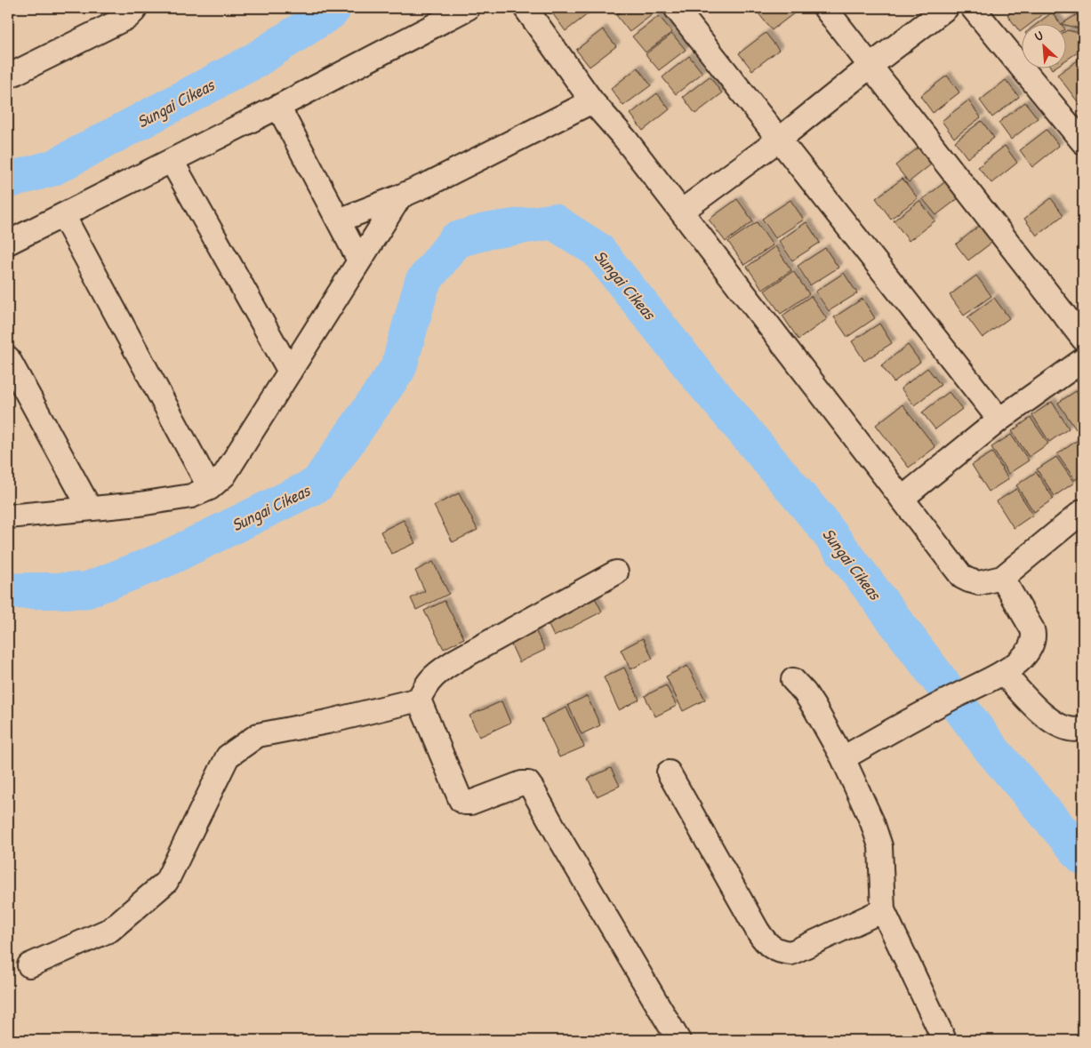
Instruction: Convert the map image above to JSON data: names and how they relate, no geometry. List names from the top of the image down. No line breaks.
{"water":["Sungai Cikeas"],"north":"top left"}
